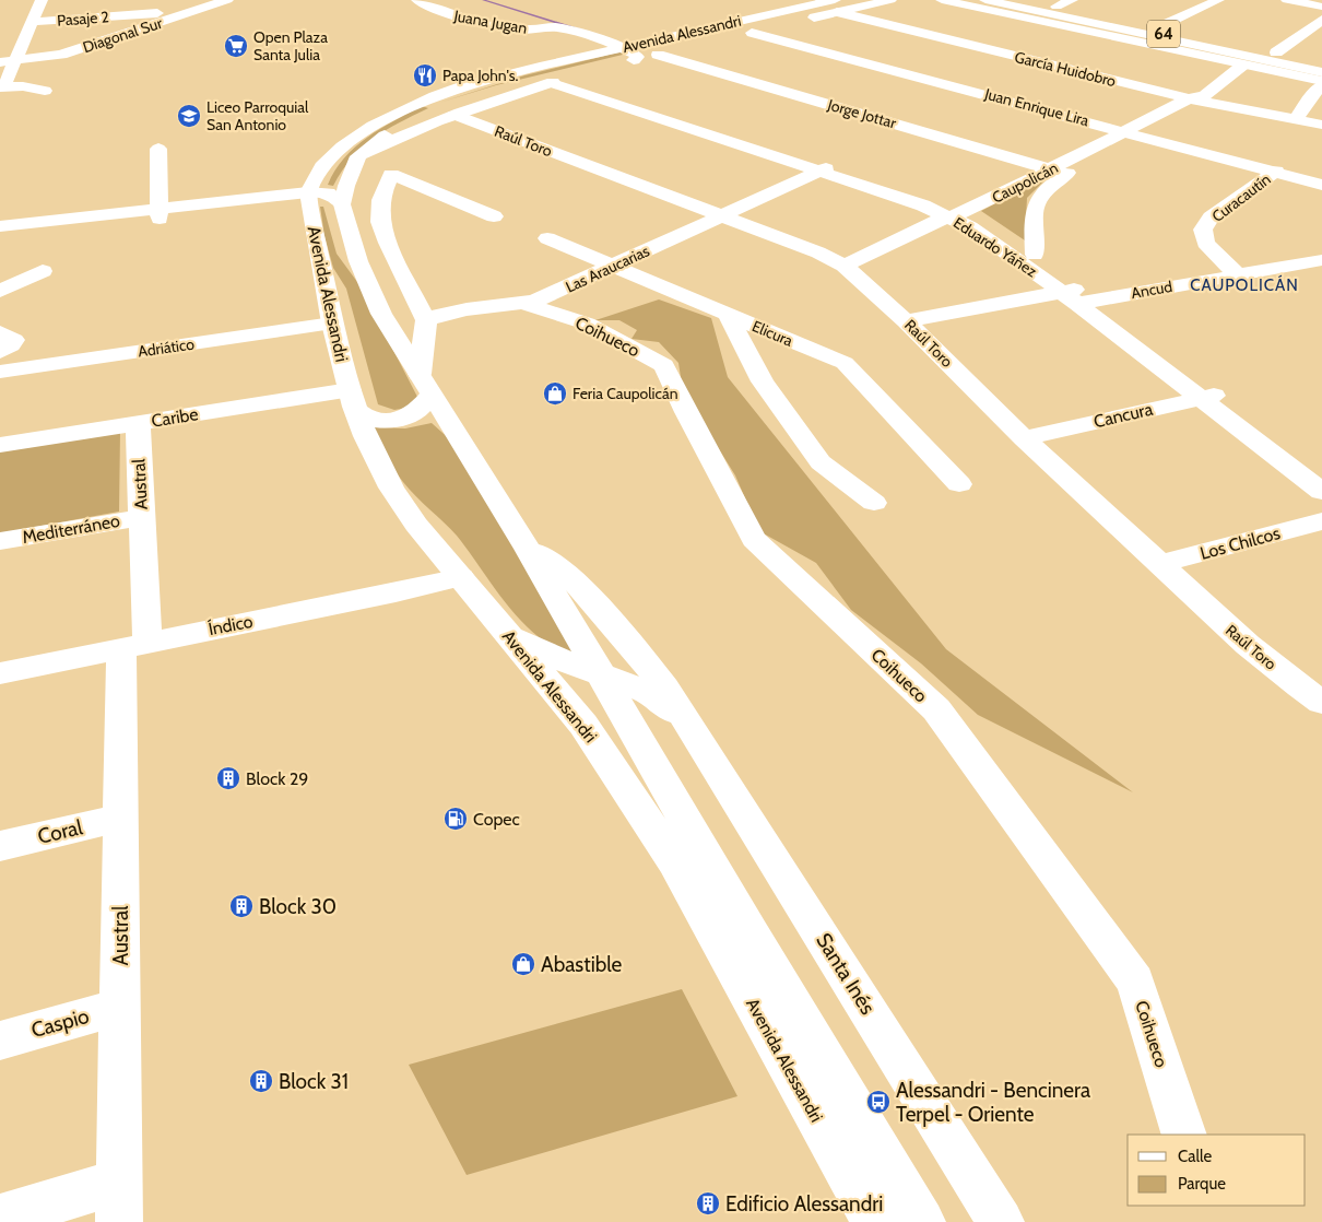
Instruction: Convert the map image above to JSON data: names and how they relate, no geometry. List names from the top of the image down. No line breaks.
{"streets":{"main road":["Pasaje 2","Juana Jugan","Avenida Alessandri","64","Diagonal Sur","García Huidobro","Juan Enrique Lira","Jorge Jottar","Raúl Toro","Caupolicán","Curacautín","Eduardo Yáñez","Las Araucarias","Ancud","Elicura","Coihueco","Adriático","Cancura","Caribe","Austral","Mediterráneo","Los Chilcos","Índico","Coral","Santa Inés","Caspio"]},"crossings":[["Pasaje 2","Diagonal Sur"],["Juana Jugan","Avenida Alessandri"],["Avenida Alessandri","García Huidobro"],["Avenida Alessandri","Juan Enrique Lira"],["Avenida Alessandri","Jorge Jottar"],["Avenida Alessandri","Raúl Toro"],["Avenida Alessandri","Eduardo Yáñez"],["Avenida Alessandri","Adriático"],["Avenida Alessandri","Caribe"],["Avenida Alessandri","Índico"],["Avenida Alessandri","Santa Inés"],["64","Caupolicán"],["García Huidobro","Caupolicán"],["Juan Enrique Lira","Caupolicán"],["Juan Enrique Lira","Curacautín"],["Jorge Jottar","Caupolicán"],["Raúl Toro","Caupolicán"],["Raúl Toro","Las Araucarias"],["Raúl Toro","Ancud"],["Raúl Toro","Cancura"],["Raúl Toro","Los Chilcos"],["Caupolicán","Eduardo Yáñez"],["Curacautín","Ancud"],["Eduardo Yáñez","Las Araucarias"],["Eduardo Yáñez","Ancud"],["Eduardo Yáñez","Cancura"],["Las Araucarias","Elicura"],["Las Araucarias","Coihueco"],["Caribe","Austral"],["Austral","Mediterráneo"],["Austral","Índico"],["Austral","Coral"],["Austral","Caspio"]],"districts":["CAUPOLICÁN"],"places":{"supermarket":["Open Plaza Santa Julia"],"restaurant":["Papa John's."],"school or university":["Liceo Parroquial San Antonio"],"shop":["Feria Caupolicán","Abastible"],"building":["Block 29","Block 30","Block 31","Edificio Alessandri"],"fuel station":["Copec"],"bus stop":["Alessandri - Bencinera Terpel - Oriente"]},"legend":["Calle","Parque"]}
